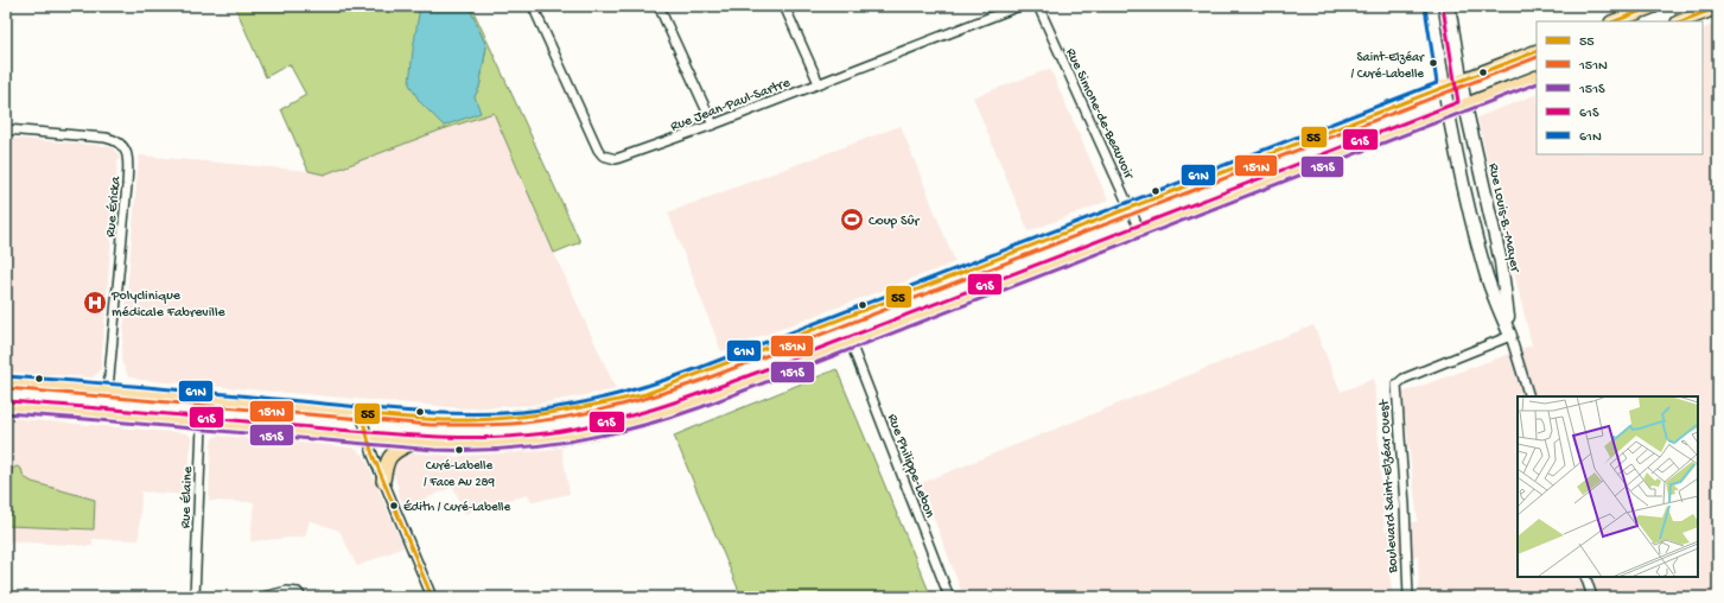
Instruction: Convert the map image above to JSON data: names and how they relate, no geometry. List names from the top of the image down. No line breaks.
{"streets":{"street":["Rue Jean-Paul-Sartre","Rue Simone-de-Beauvoir","Rue Éricka","Rue Louis-B.-Mayer","Rue Philippe-Lebon","Boulevard Saint-Elzéar Ouest","Rue Élaine"]},"crossings":[["Rue Louis-B.-Mayer","Boulevard Saint-Elzéar Ouest"]],"places":{"other":["Saint-Elzéar / Curé-Labelle","Curé-Labelle / Face Au 289","Édith / Curé-Labelle"],"sports":["Coup Sûr"],"hospital":["Polyclinique médicale Fabreville"]},"lines":["transit line 55","transit line 61S","transit line 61N","transit line 151N","transit line 151S"],"legend":["55","151N","151S","61S","61N"]}
